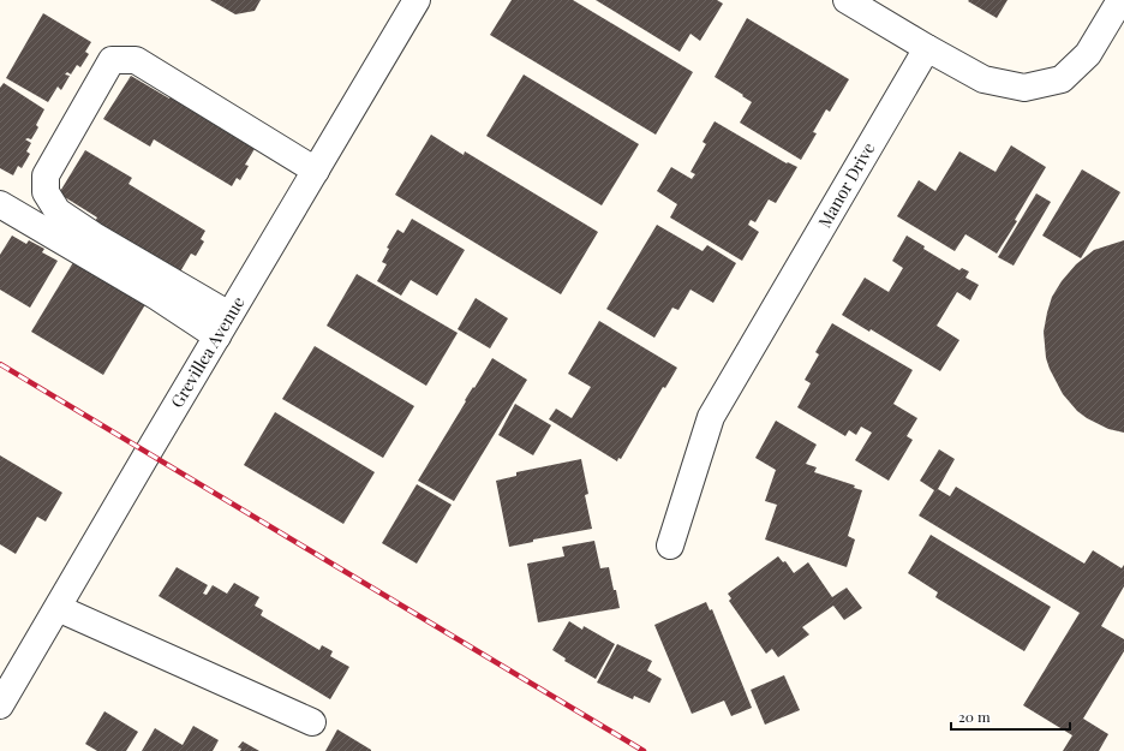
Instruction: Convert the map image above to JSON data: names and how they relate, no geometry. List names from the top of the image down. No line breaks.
{"streets":{"street":["Manor Drive","Grevillea Avenue"]},"scale_bar":"20 m"}
